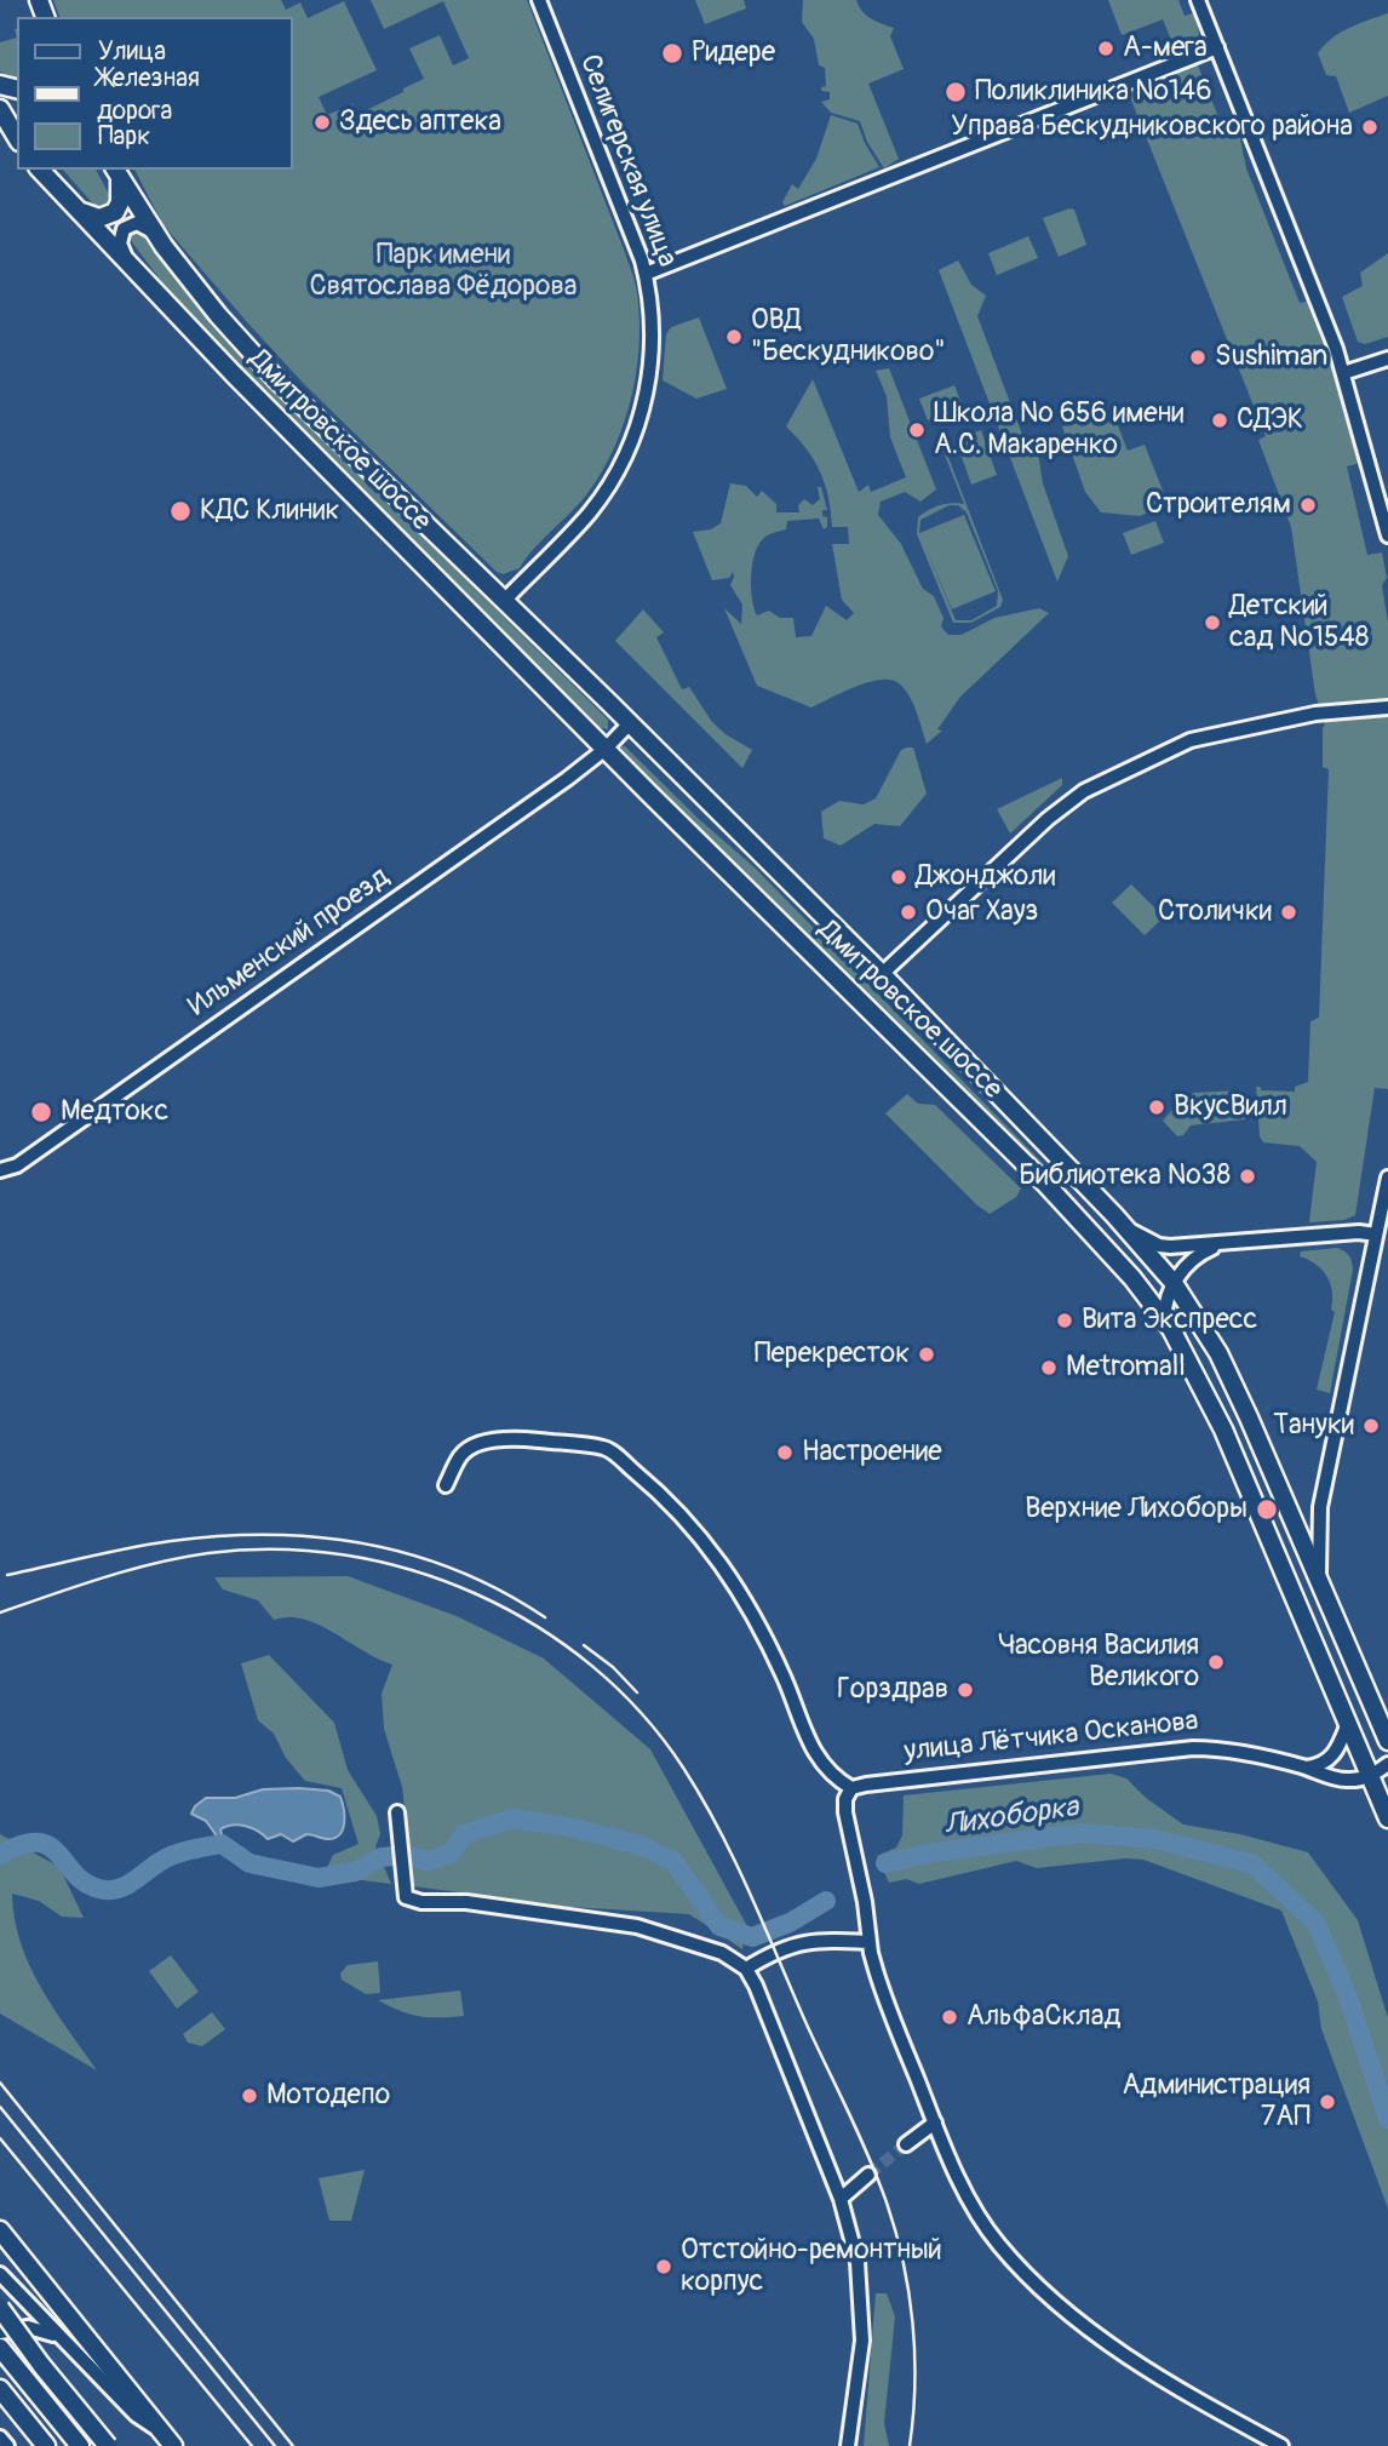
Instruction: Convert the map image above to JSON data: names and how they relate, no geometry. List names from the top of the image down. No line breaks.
{"streets":{"main road":["Дмитровское шоссе"],"street":["Селигерская улица","Ильменский проезд","улица Лётчика Осканова"]},"crossings":[["Селигерская улица","Дмитровское шоссе"],["Дмитровское шоссе","Ильменский проезд"],["Дмитровское шоссе","улица Лётчика Осканова"]],"water":["Лихоборка"],"parks":["Парк имени Святослава Фёдорова"],"places":["А-мега","Ридере","Поликлиника №146","Здесь аптека","Управа Бескудниковского района","ОВД \"Бескудниково\"","Sushiman","СДЭК","Школа № 656 имени А.С. Макаренко","Строителям","КДС Клиник","Детский сад №1548","Джонджоли","Очаг Хауз","Столички","ВкусВилл","Медтокс","Библиотека №38","Вита Экспресс","Перекресток","Metromall","Тануки","Настроение","Верхние Лихоборы","Часовня Василия Великого","Горздрав","АльфаСклад","Мотодепо","Администрация 7АП","Отстойно-ремонтный корпус"],"legend":["Улица","Железная дорога","Парк"]}
